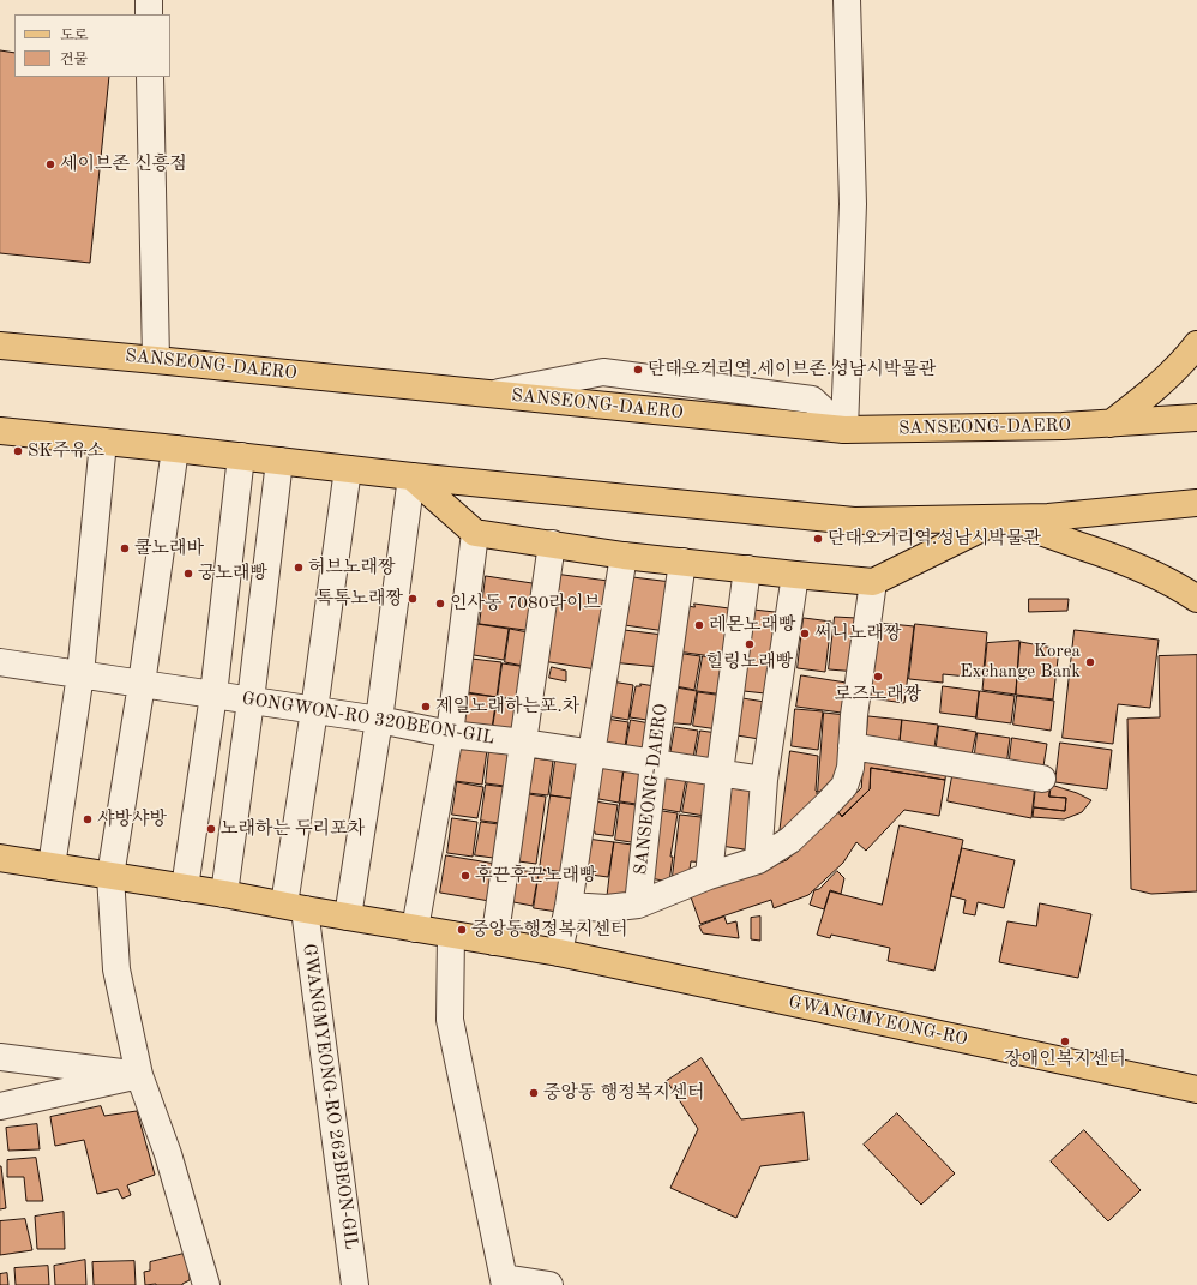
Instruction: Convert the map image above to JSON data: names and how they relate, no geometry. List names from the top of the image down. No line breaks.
{"streets":{"main road":["SANSEONG-DAERO","GWANGMYEONG-RO"],"street":["GONGWON-RO 320BEON-GIL","GWANGMYEONG-RO 262BEON-GIL"]},"crossings":[["SANSEONG-DAERO","GONGWON-RO 320BEON-GIL"],["GWANGMYEONG-RO","GWANGMYEONG-RO 262BEON-GIL"]],"places":["세이브존 신흥점","단대오거리역.세이브존.성남시박물관","SK주유소","단대오거리역.성남시박물관","쿨노래바","허브노래짱","궁노래빵","톡톡노래짱","인사동 7080라이브","레몬노래빵","써니노래짱","힐링노래빵","Korea Exchange Bank","로즈노래짱","제일노래하는포.차","샤방샤방","노래하는 두리포차","후끈후끈노래빵","중앙동행정복지센터","장애인복지센터","중앙동 행정복지센터"],"legend":["도로","건물"]}
